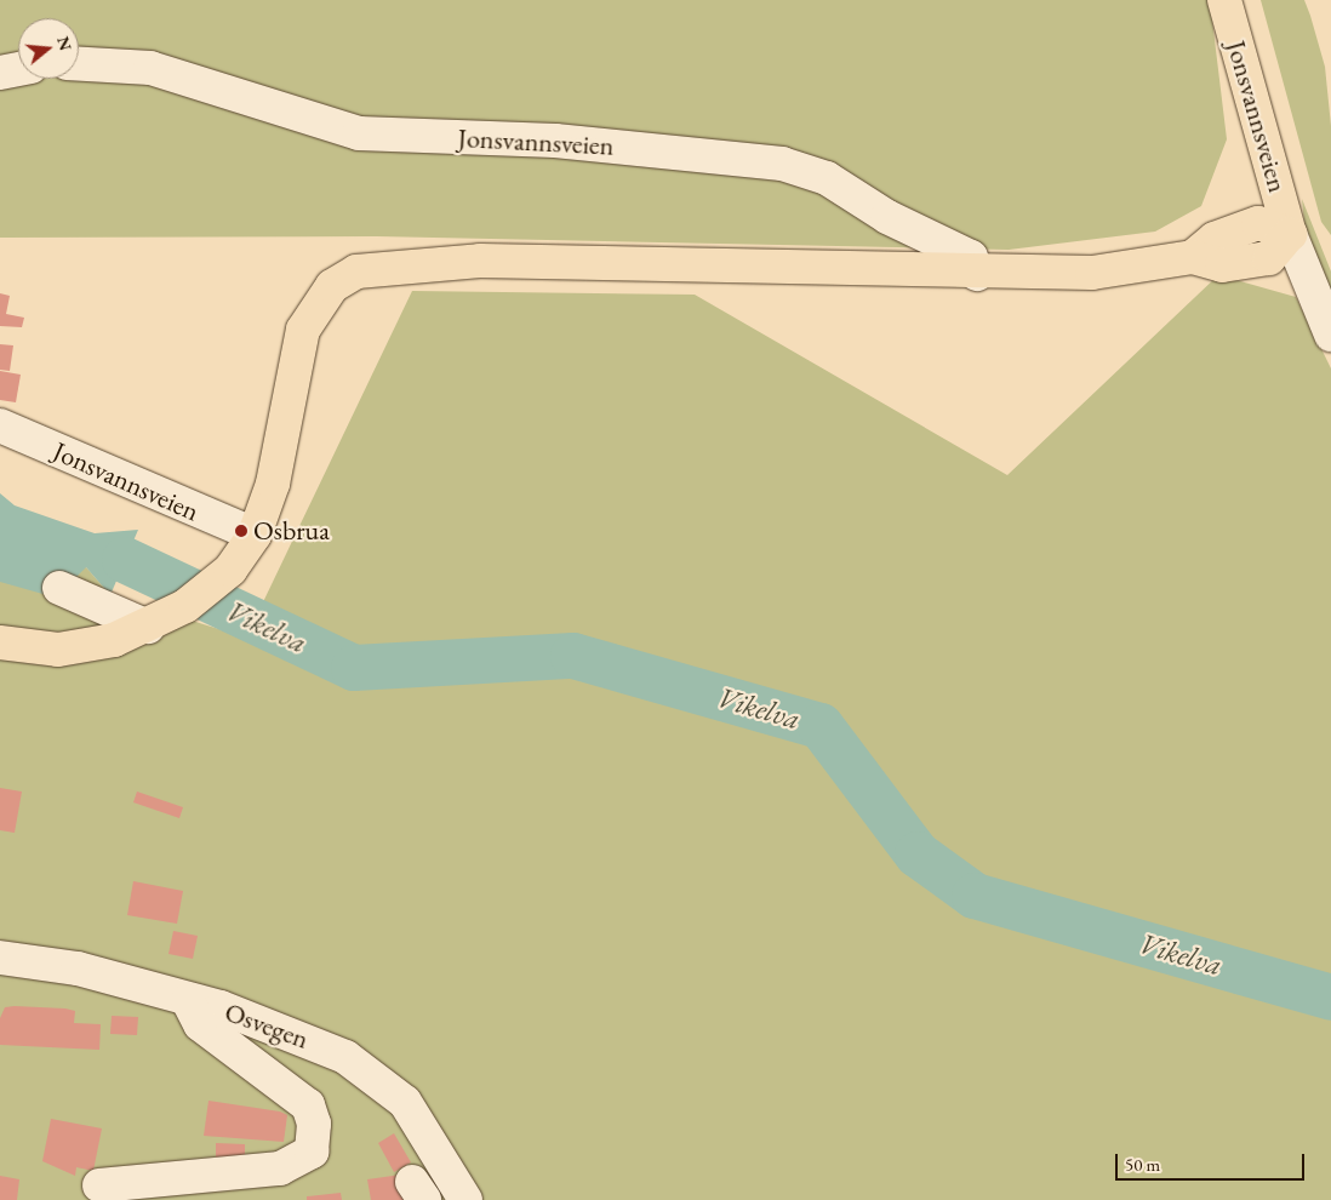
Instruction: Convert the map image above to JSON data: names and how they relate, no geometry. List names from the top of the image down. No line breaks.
{"streets":{"main road":["Jonsvannsveien"],"street":["Osvegen"]},"water":["Vikelva"],"places":["Osbrua"],"scale_bar":"50 m","north":"right"}
